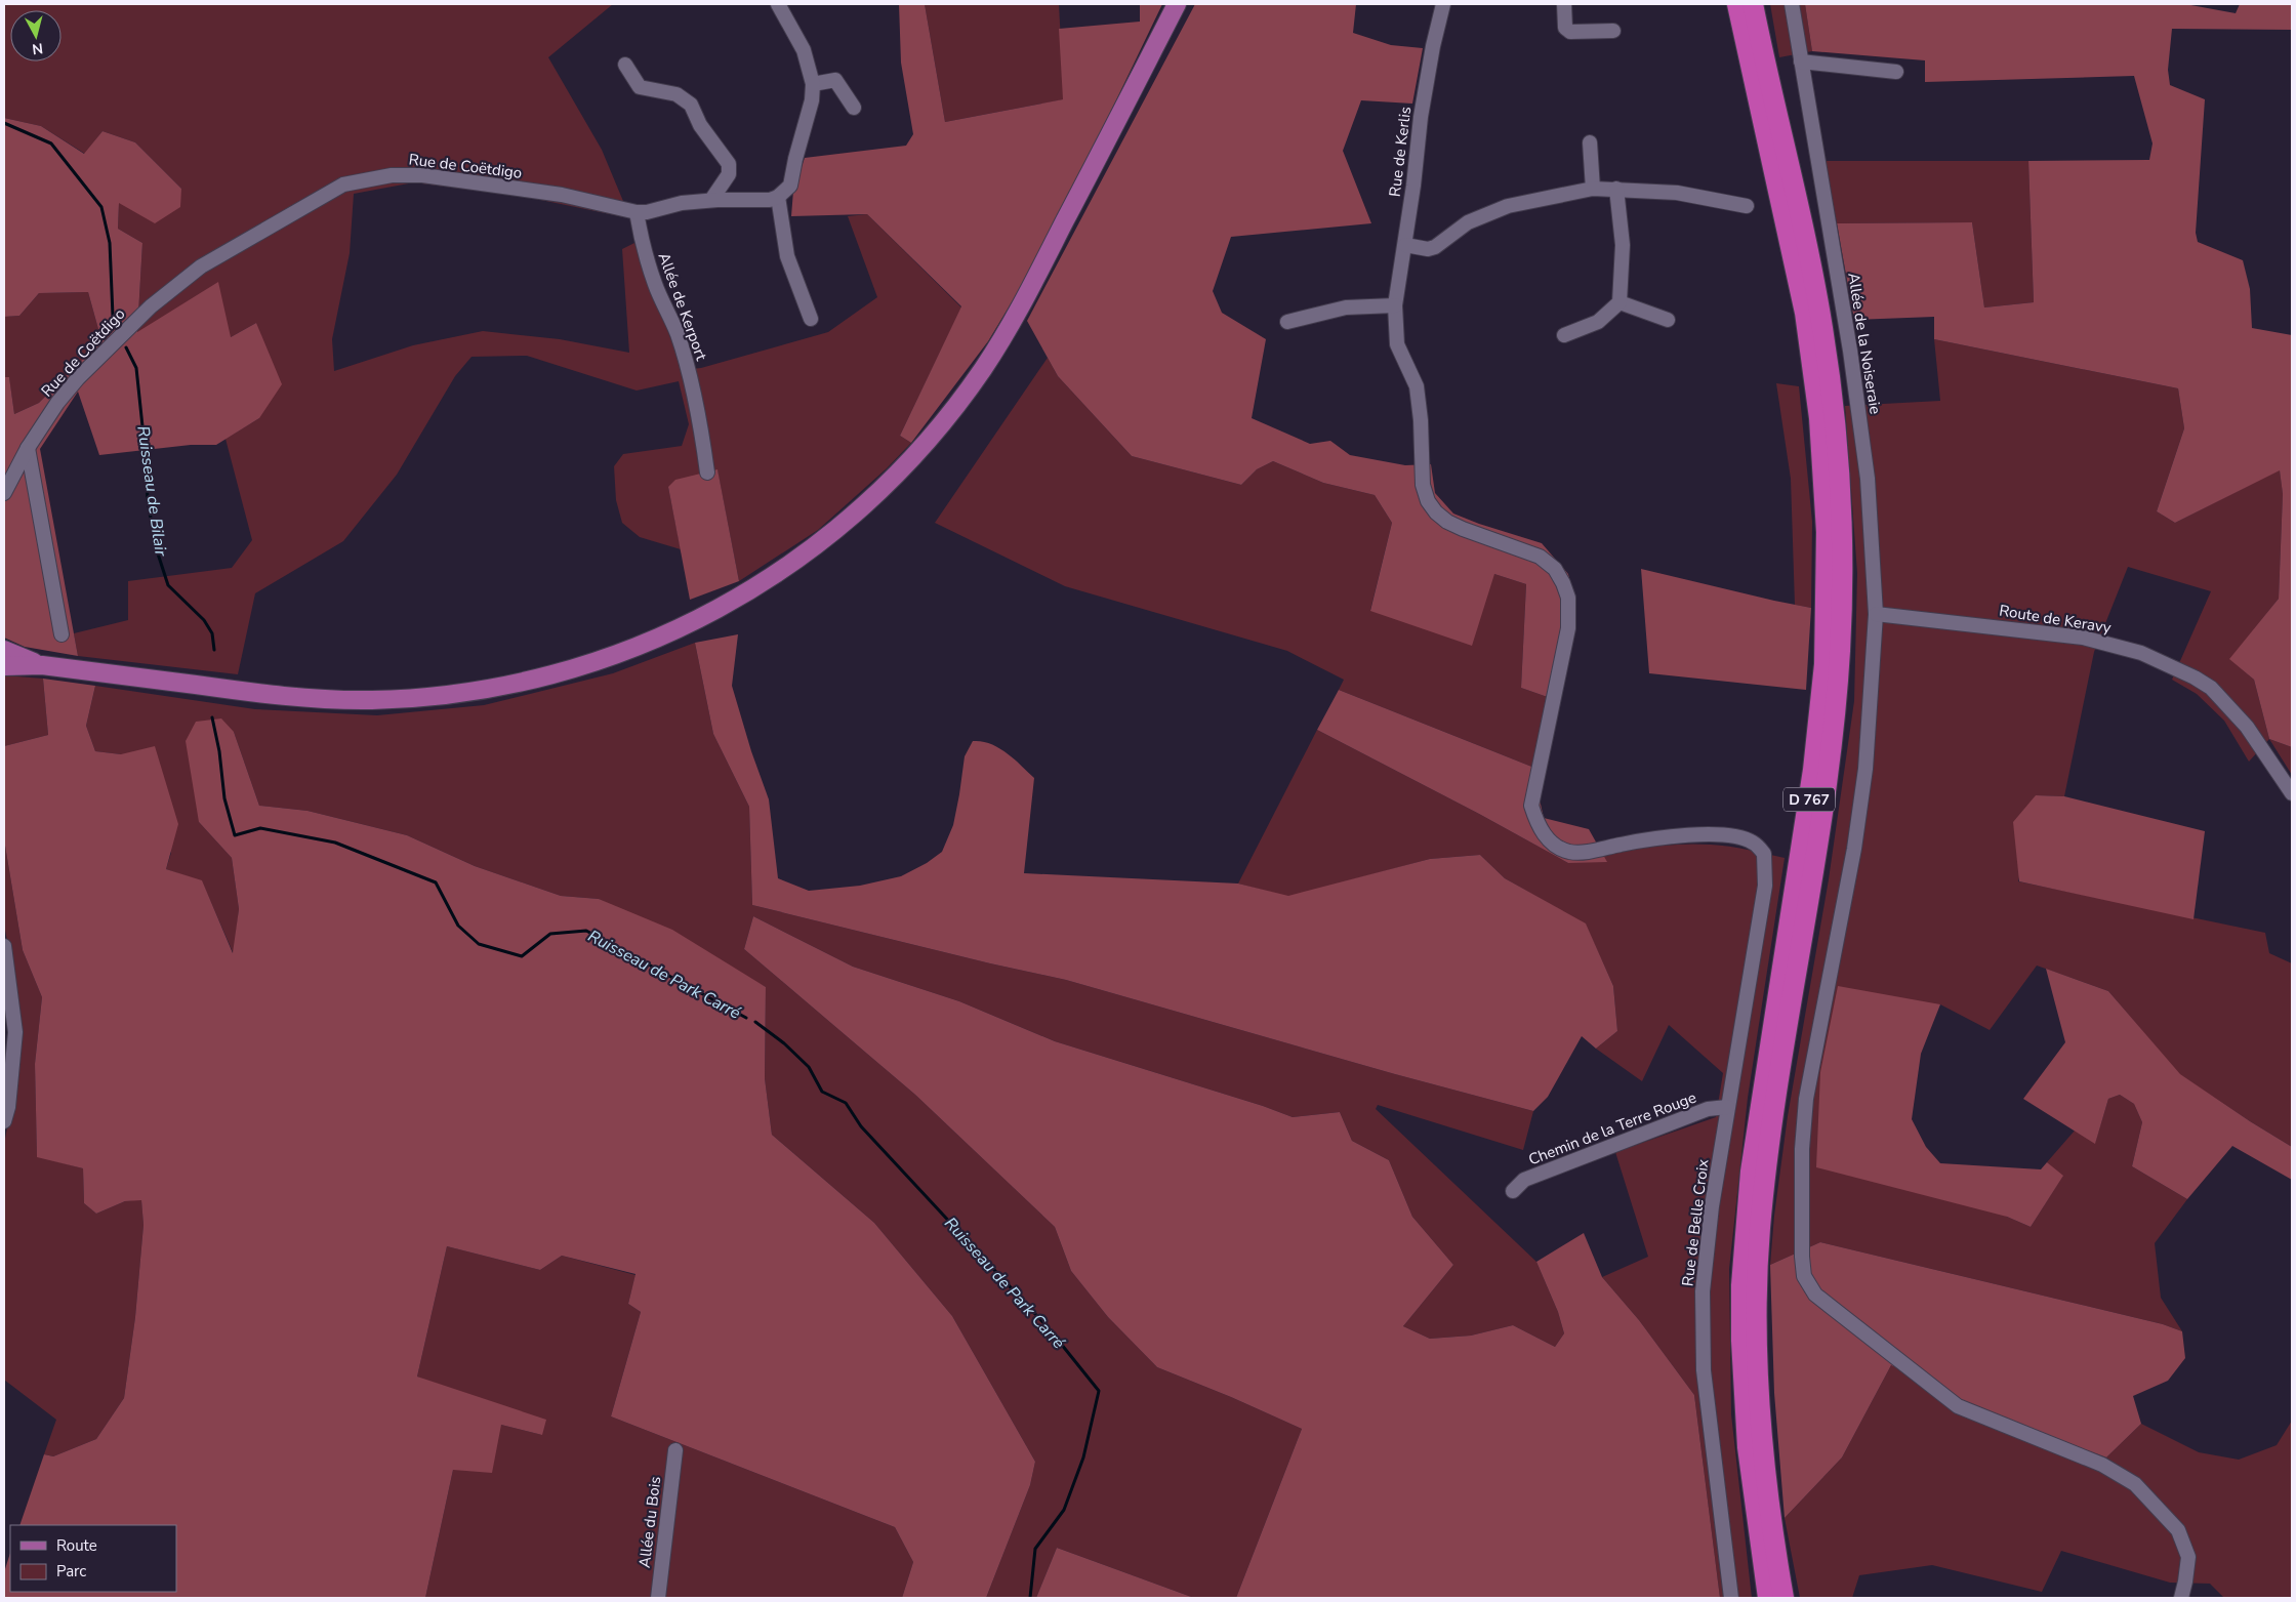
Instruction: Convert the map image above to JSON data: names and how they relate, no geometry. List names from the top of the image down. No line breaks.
{"streets":{"highway":["D 767"],"street":["Rue de Kerlis","Rue de Coëtdigo","Allée de Kerport","Allée de la Noiseraie","Route de Keravy","Chemin de la Terre Rouge","Rue de Belle Croix","Allée du Bois"]},"crossings":[["Rue de Kerlis","Rue de Belle Croix"],["Rue de Coëtdigo","Allée de Kerport"],["Allée de la Noiseraie","Route de Keravy"],["Chemin de la Terre Rouge","Rue de Belle Croix"]],"water":["Ruisseau de Bilair","Ruisseau de Park Carré"],"legend":["Route","Parc"],"north":"bottom"}
